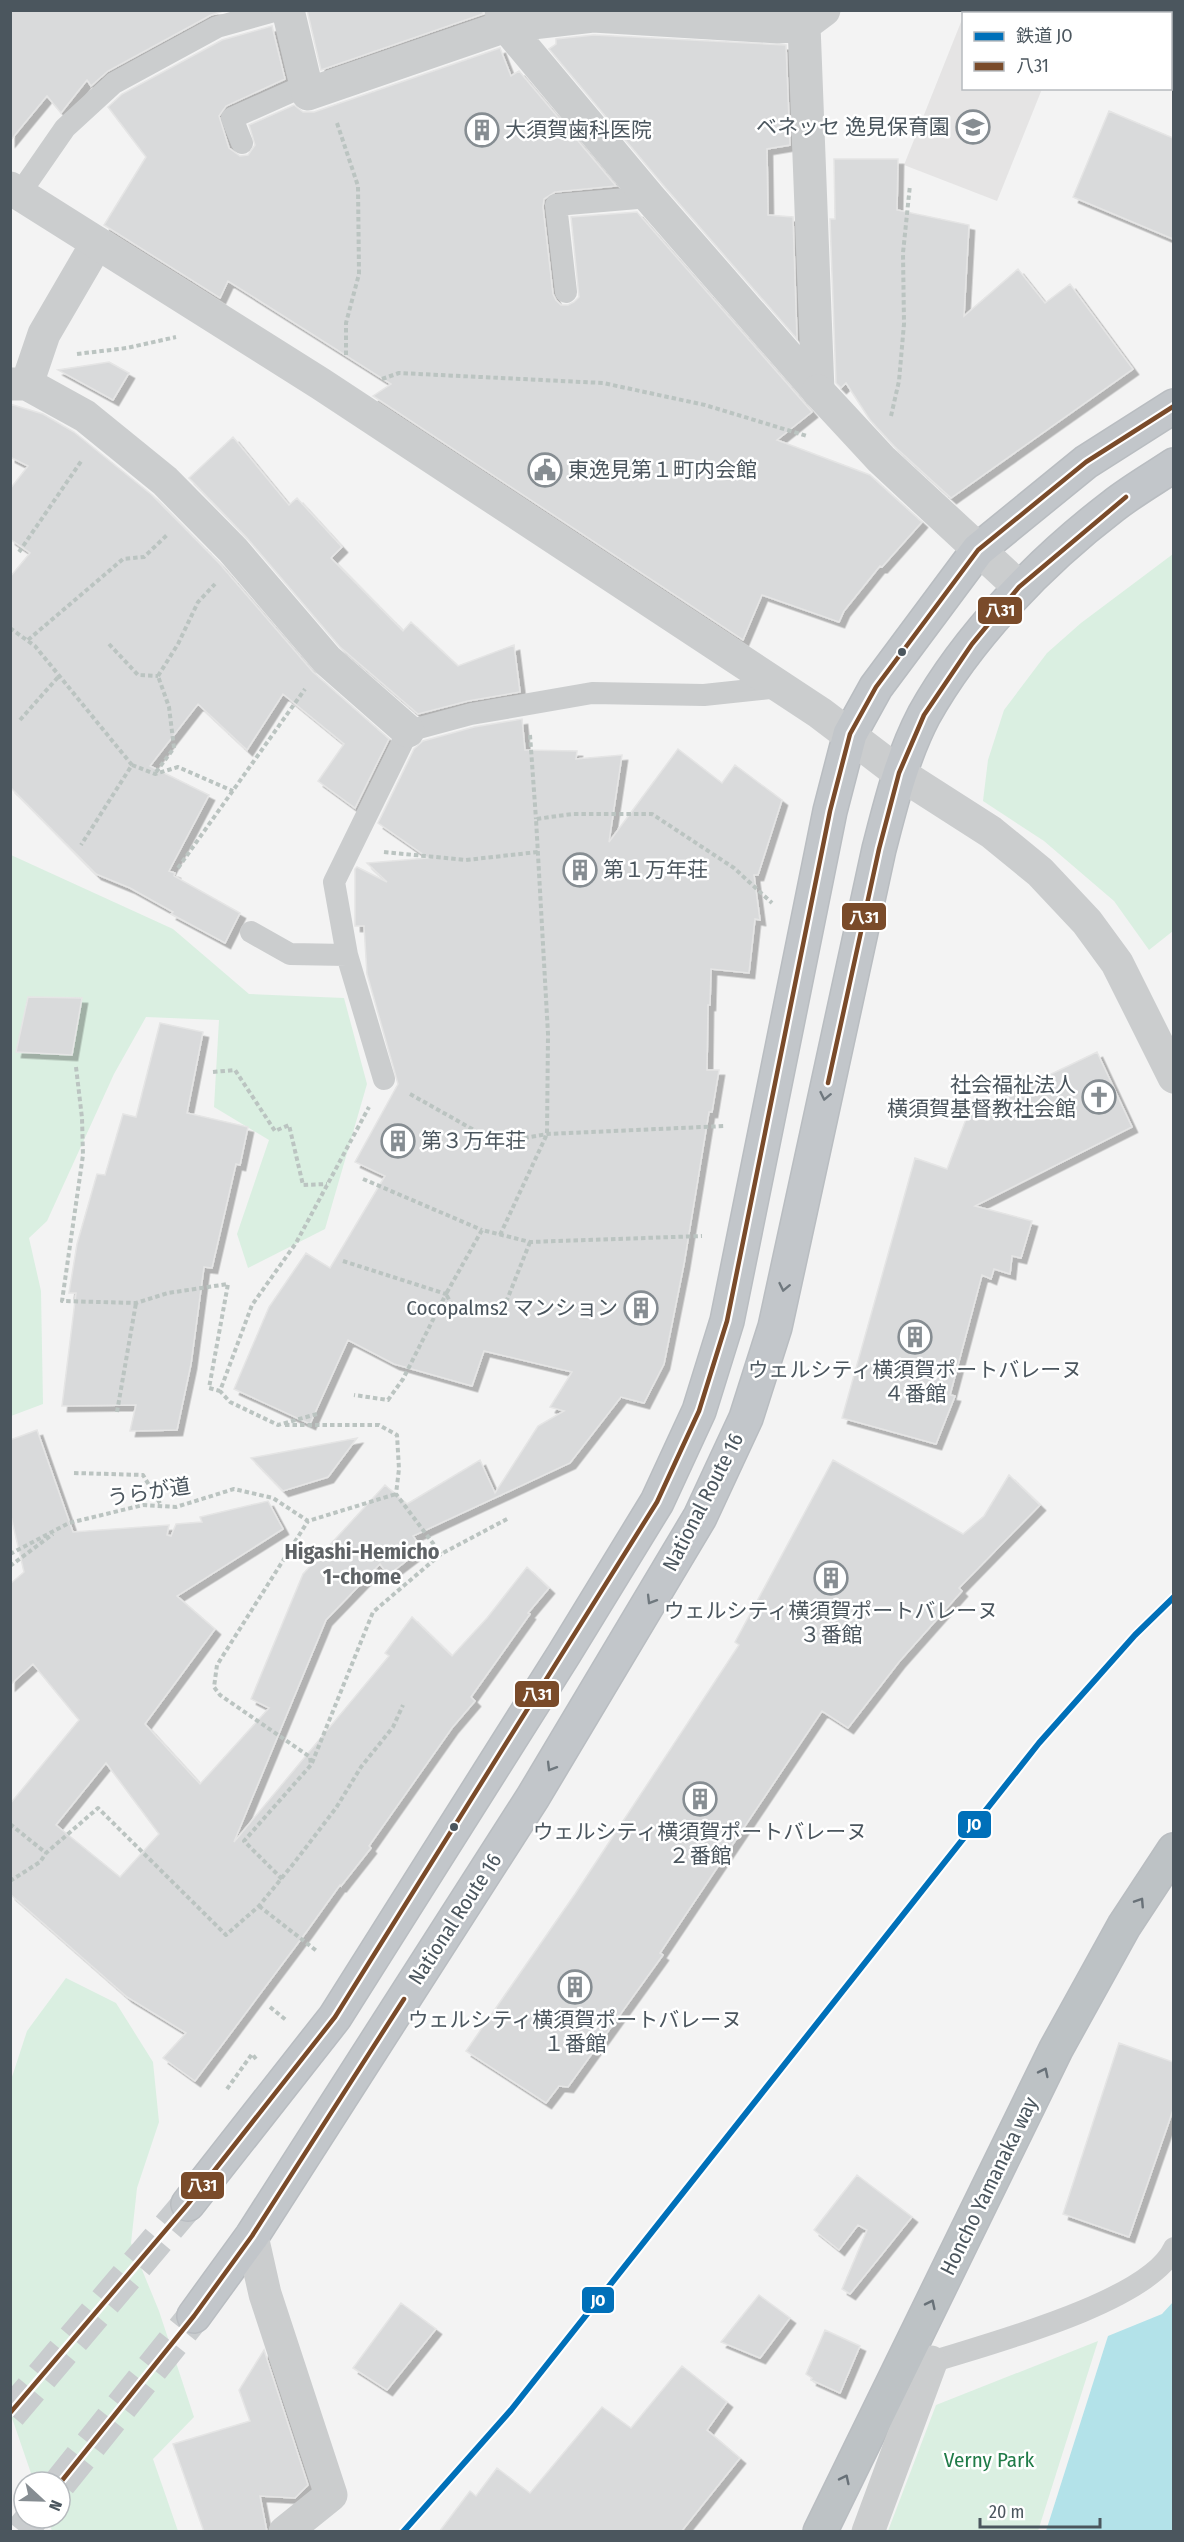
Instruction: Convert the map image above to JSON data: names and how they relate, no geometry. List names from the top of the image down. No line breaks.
{"streets":{"highway":["National Route 16","Honcho Yamanaka way"],"path":["うらが道"]},"districts":["Higashi-Hemicho 1-chome"],"parks":["Verny Park"],"places":{"school or university":["ベネッセ 逸見保育園"],"building":["大須賀歯科医院","第１万年荘","第３万年荘","Cocopalms2 マンション","ウェルシティ横須賀ポートバレーヌ ４番館","ウェルシティ横須賀ポートバレーヌ ３番館","ウェルシティ横須賀ポートバレーヌ ２番館","ウェルシティ横須賀ポートバレーヌ １番館"],"public building":["東逸見第１町内会館"],"church":["社会福祉法人 横須賀基督教社会館"]},"lines":["transit line 八31","rail line JO"],"legend":["鉄道 JO","八31"],"scale_bar":"20 m","north":"right"}
